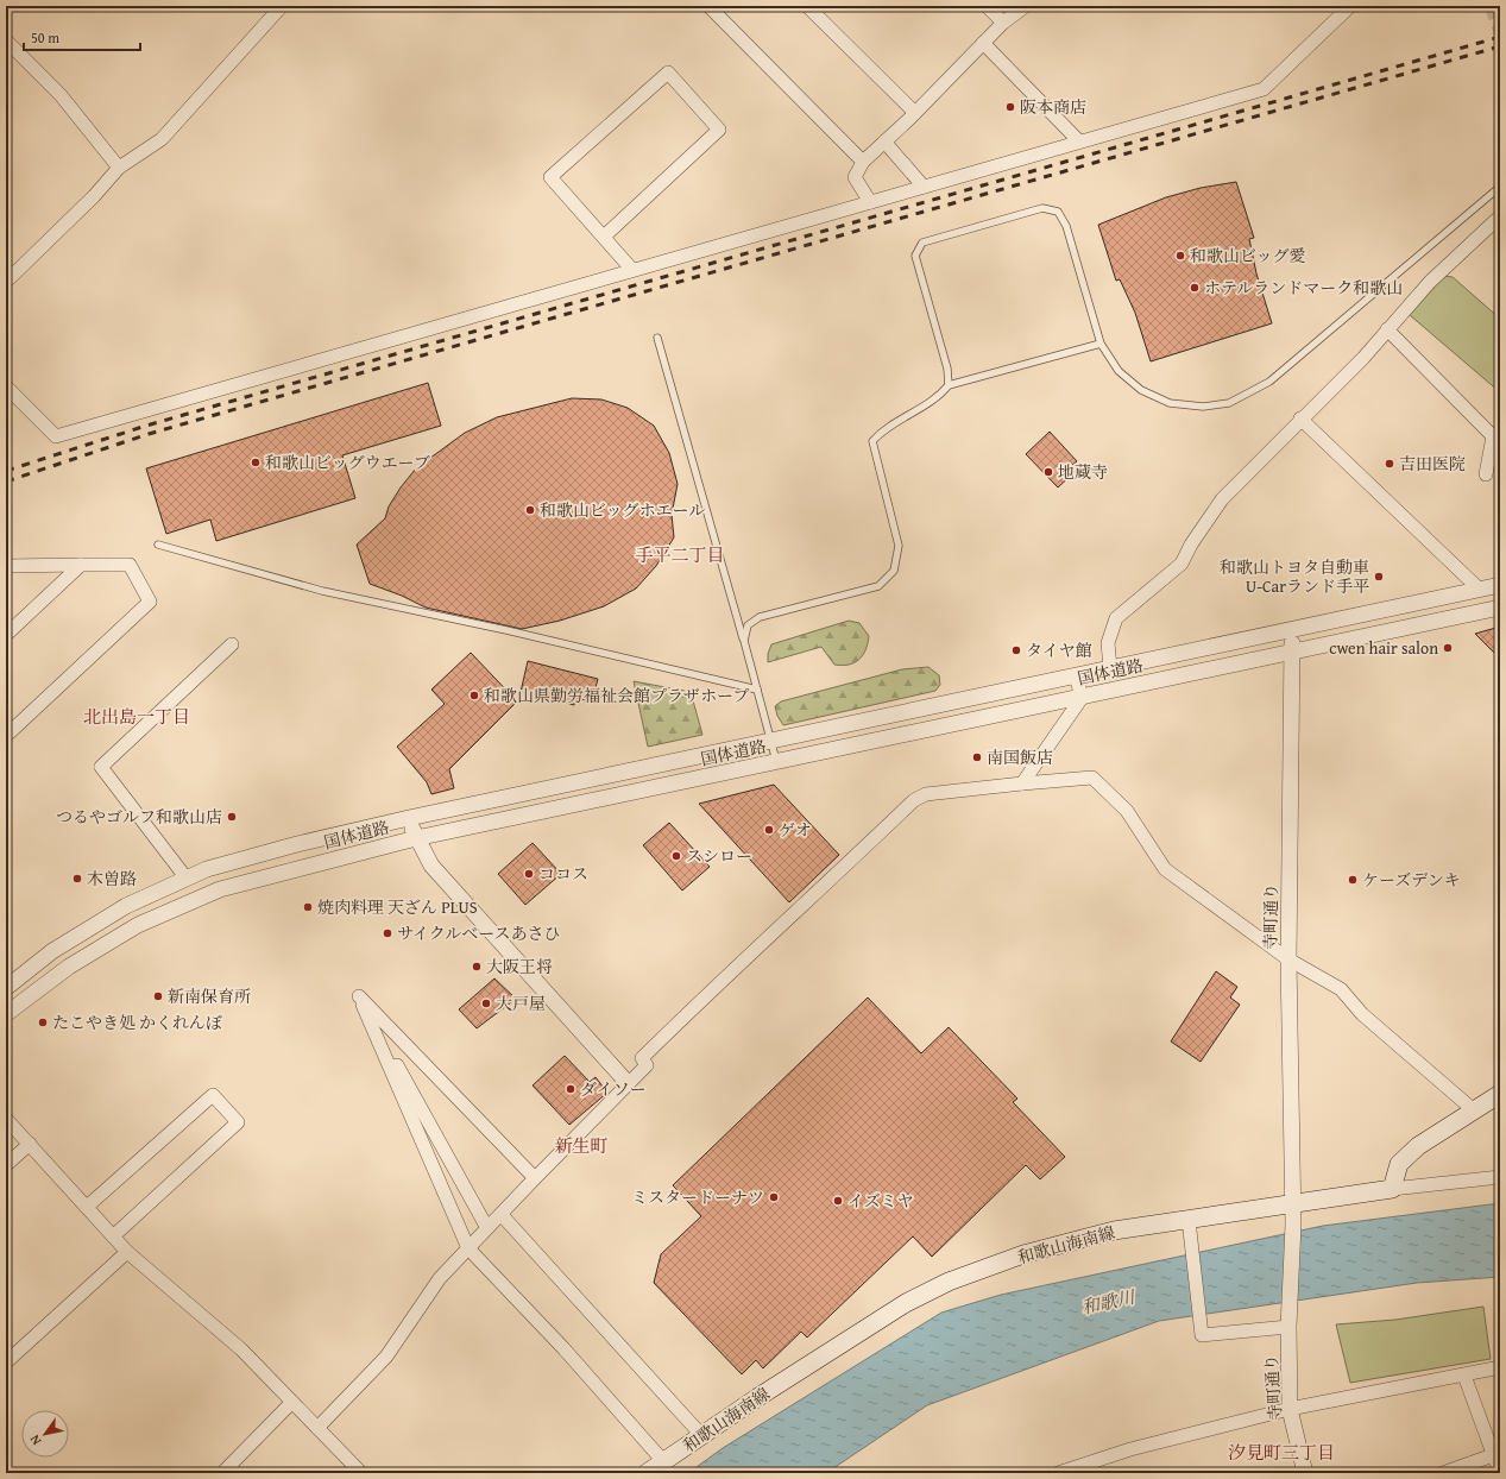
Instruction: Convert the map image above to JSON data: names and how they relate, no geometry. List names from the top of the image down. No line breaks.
{"streets":{"main road":["和歌山海南線"],"street":["国体道路","寺町通り"]},"crossings":[["国体道路","寺町通り"],["寺町通り","和歌山海南線"]],"districts":["手平二丁目","北出島一丁目","新生町","汐見町三丁目"],"water":["和歌川"],"places":["阪本商店","和歌山ビッグ愛","ホテルランドマーク和歌山","和歌山ビッグウエーブ","吉田医院","地蔵寺","和歌山ビッグホエール","和歌山トヨタ自動車 U-Carランド手平","cwen hair salon","タイヤ館","和歌山県勤労福祉会館プラザホープ","南国飯店","つるやゴルフ和歌山店","ゲオ","スシロー","ココス","木曽路","ケーズデンキ","焼肉料理 天ざん PLUS","サイクルベースあさひ","大阪王将","新南保育所","大戸屋","たこやき処 かくれんぼ","ダイソー","ミスタードーナツ","イズミヤ"],"scale_bar":"50 m","north":"bottom left"}
